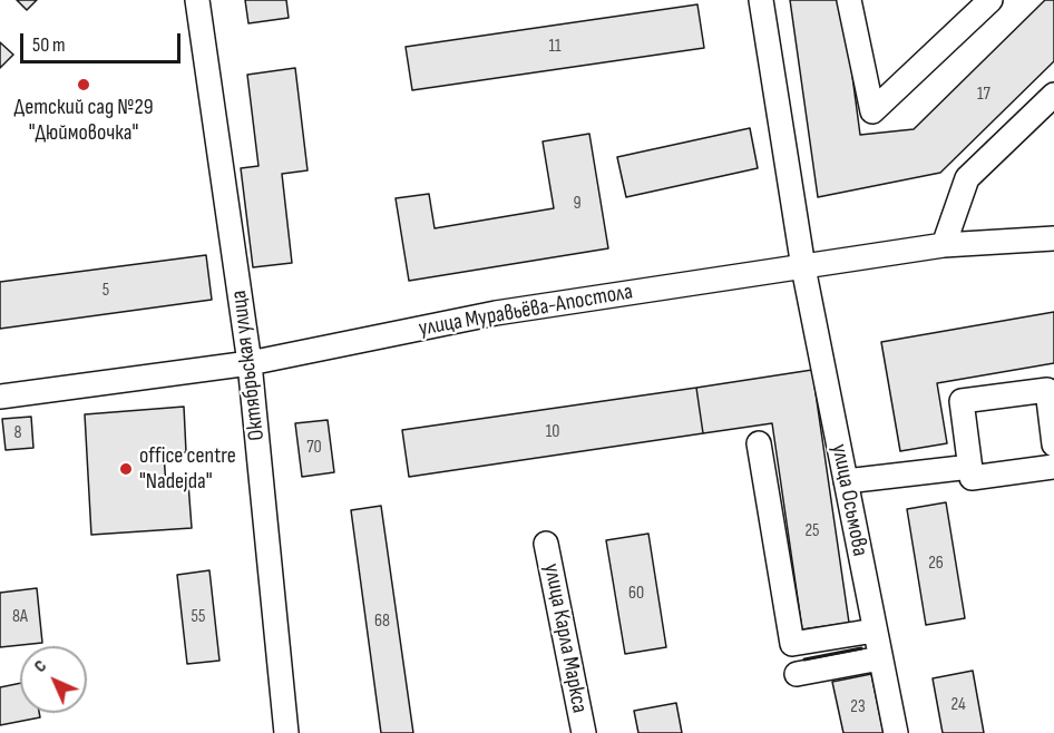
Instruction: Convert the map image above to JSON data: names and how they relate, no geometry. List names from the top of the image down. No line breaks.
{"streets":{"street":["улица Муравьёва-Апостола","Октябрьская улица","улица Осьмова","улица Карла Маркса"]},"crossings":[["улица Муравьёва-Апостола","Октябрьская улица"],["улица Муравьёва-Апостола","улица Осьмова"]],"places":["Детский сад №29 \"Дюймовочка\"","office centre \"Nadejda\""],"house_numbers":["11","17","9","5","10","8","70","25","26","60","8А","55","68","24","23"],"scale_bar":"50 m","north":"top left"}
